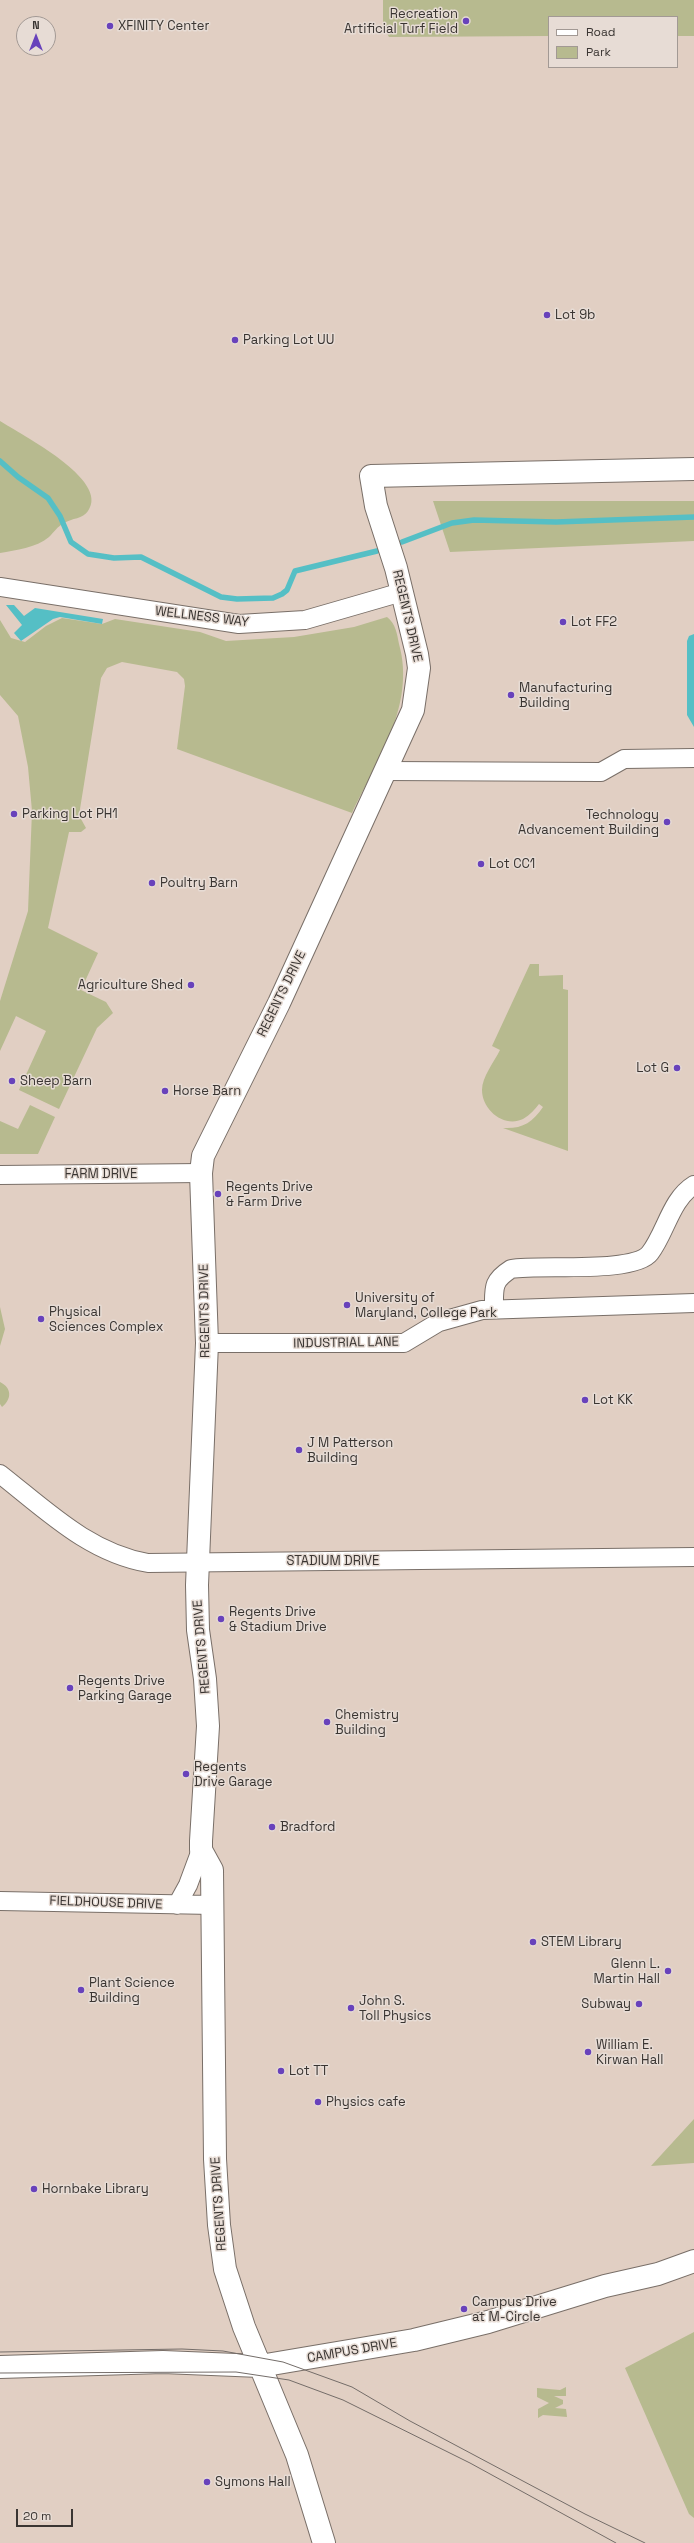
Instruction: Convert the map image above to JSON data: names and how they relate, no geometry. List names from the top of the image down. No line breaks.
{"streets":{"street":["REGENTS DRIVE","WELLNESS WAY","FARM DRIVE","INDUSTRIAL LANE","STADIUM DRIVE","FIELDHOUSE DRIVE","CAMPUS DRIVE"]},"crossings":[["REGENTS DRIVE","WELLNESS WAY"],["REGENTS DRIVE","FARM DRIVE"],["REGENTS DRIVE","INDUSTRIAL LANE"],["REGENTS DRIVE","STADIUM DRIVE"],["REGENTS DRIVE","FIELDHOUSE DRIVE"],["REGENTS DRIVE","CAMPUS DRIVE"]],"places":["Recreation Artificial Turf Field","XFINITY Center","Lot 9b","Parking Lot UU","Lot FF2","Manufacturing Building","Parking Lot PH1","Technology Advancement Building","Lot CC1","Poultry Barn","Agriculture Shed","Lot G","Sheep Barn","Horse Barn","Regents Drive & Farm Drive","University of Maryland, College Park","Physical Sciences Complex","Lot KK","J M Patterson Building","Regents Drive & Stadium Drive","Regents Drive Parking Garage","Chemistry Building","Regents Drive Garage","Bradford","STEM Library","Glenn L. Martin Hall","Plant Science Building","Subway","John S. Toll Physics","William E. Kirwan Hall","Lot TT","Physics cafe","Hornbake Library","Campus Drive at M-Circle","Symons Hall"],"legend":["Road","Park"],"scale_bar":"20 m","north":"top"}
